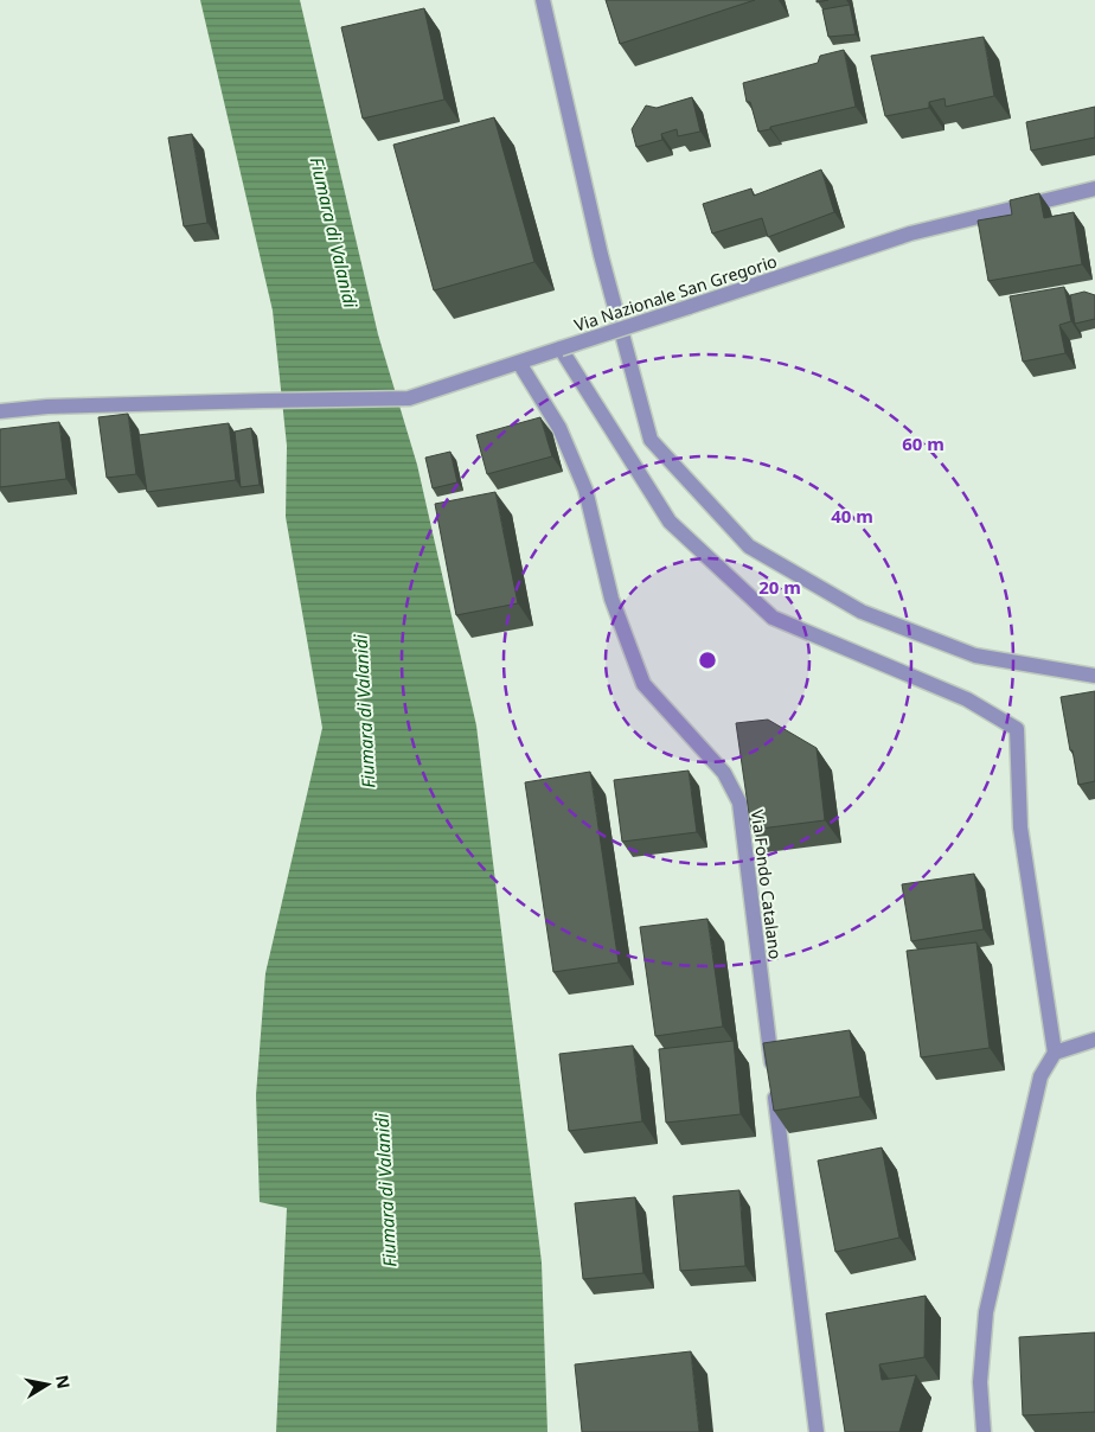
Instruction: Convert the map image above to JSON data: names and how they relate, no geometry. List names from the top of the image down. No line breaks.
{"streets":{"street":["Via Nazionale San Gregorio","Via Fondo Catalano"]},"crossings":[["Via Nazionale San Gregorio","Via Fondo Catalano"]],"water":["Fiumara di Valanidi"],"north":"right","rings":["60 m","40 m","20 m"]}
